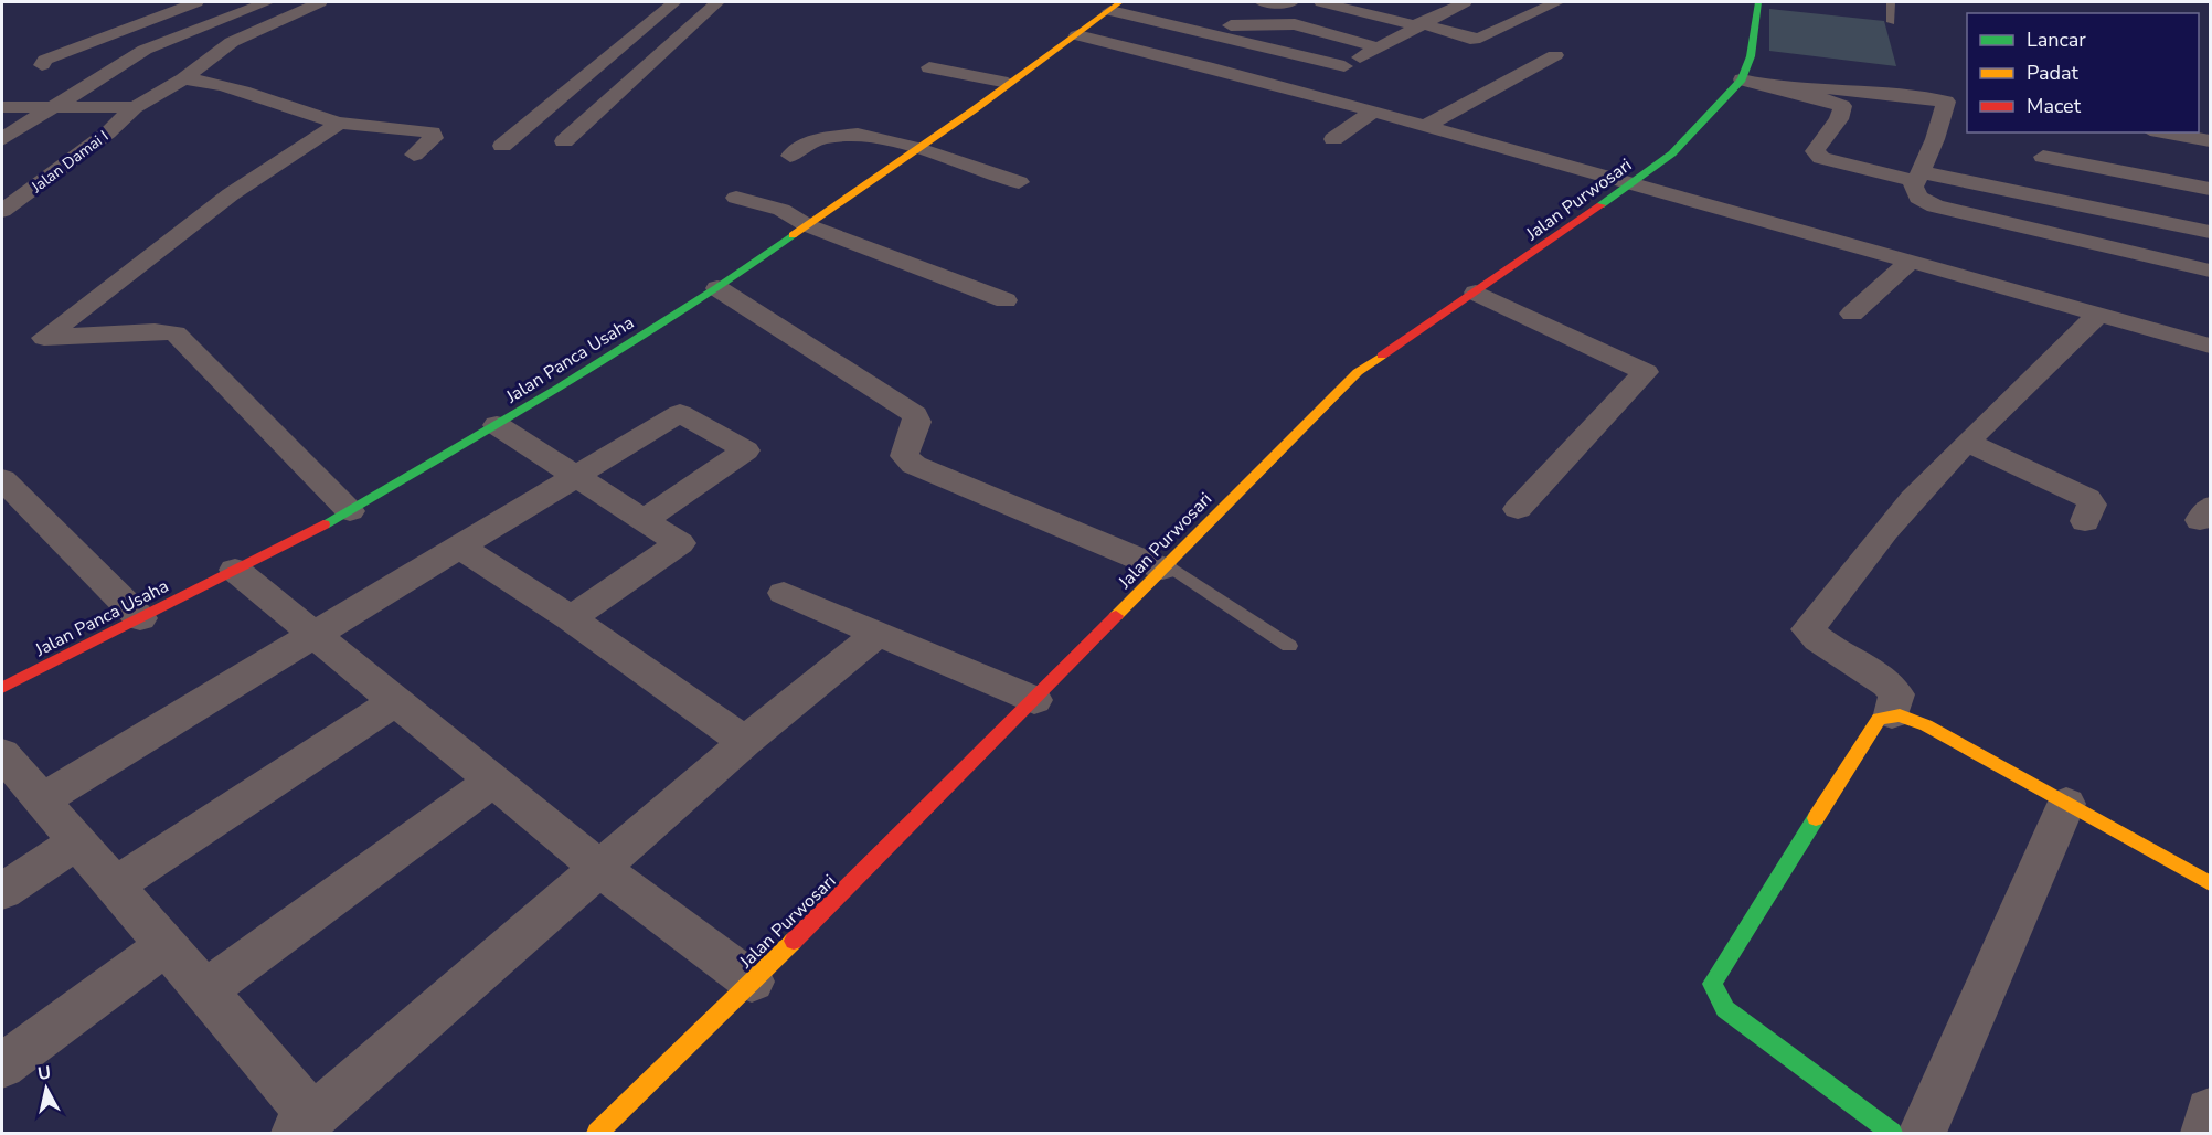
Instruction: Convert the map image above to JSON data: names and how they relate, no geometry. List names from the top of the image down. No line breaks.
{"streets":{"street":["Jalan Damai I","Jalan Purwosari","Jalan Panca Usaha"]},"legend":["Lancar","Padat","Macet"],"north":"top"}
